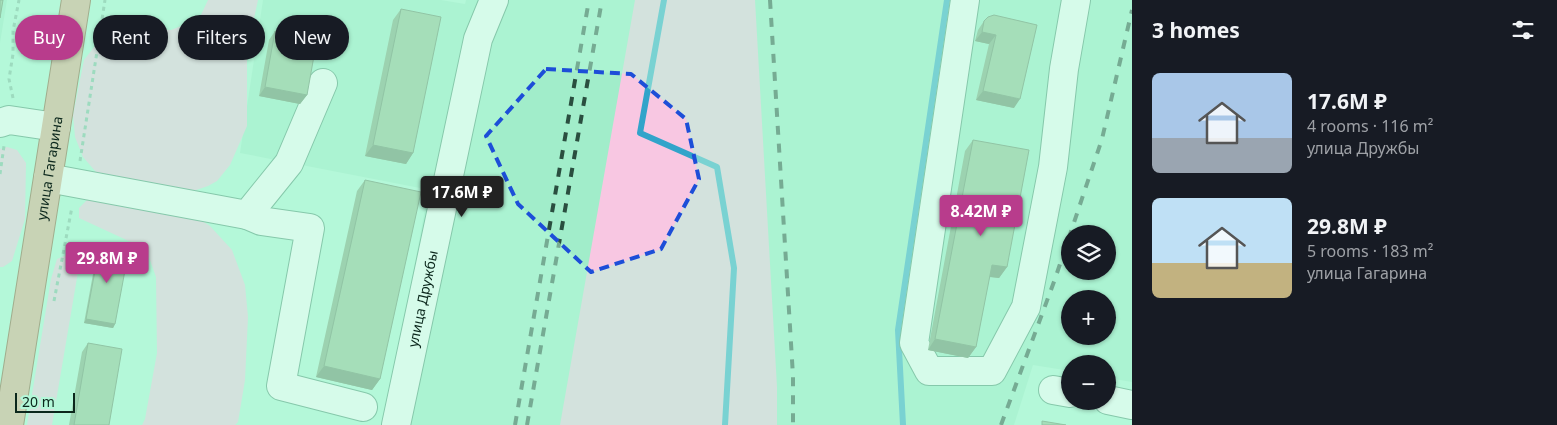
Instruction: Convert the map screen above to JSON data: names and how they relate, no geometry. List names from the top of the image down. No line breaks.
{"streets":{"main road":["улица Гагарина"],"street":["улица Дружбы"]},"scale_bar":"20 m","page":{"heading":"3 homes","chip":["Buy","Rent","Filters","New"],"list":[{"name":"17.6M ₽","note":"4 rooms · 116 m² · улица Дружбы"},{"name":"29.8M ₽","note":"5 rooms · 183 m² · улица Гагарина"}],"price":["17.6M ₽","8.42M ₽","29.8M ₽"],"map_buttons":["+","−"],"scale":"20 m"}}
